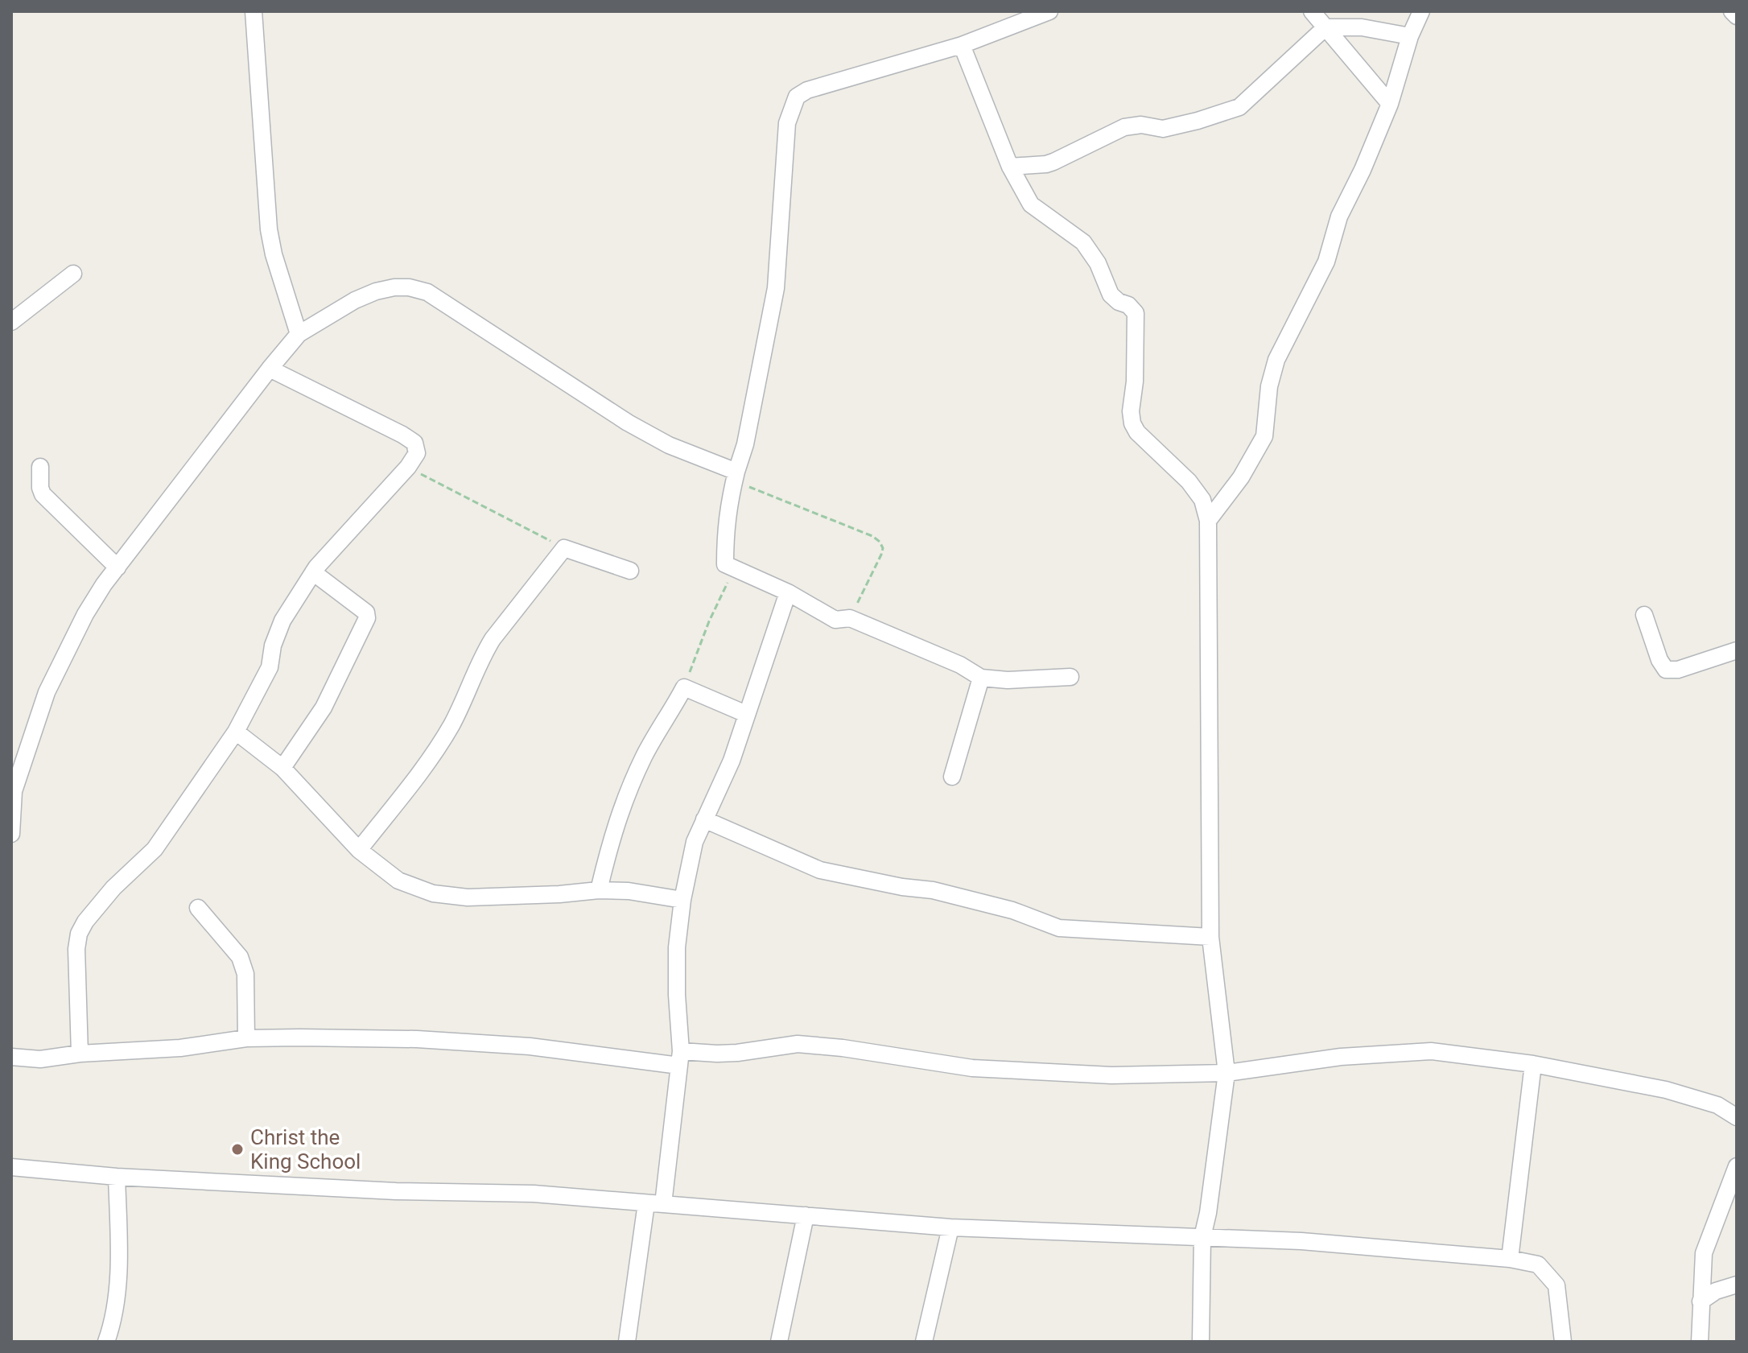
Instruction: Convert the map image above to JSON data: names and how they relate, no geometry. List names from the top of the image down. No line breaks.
{"places":["Christ the King School"]}
